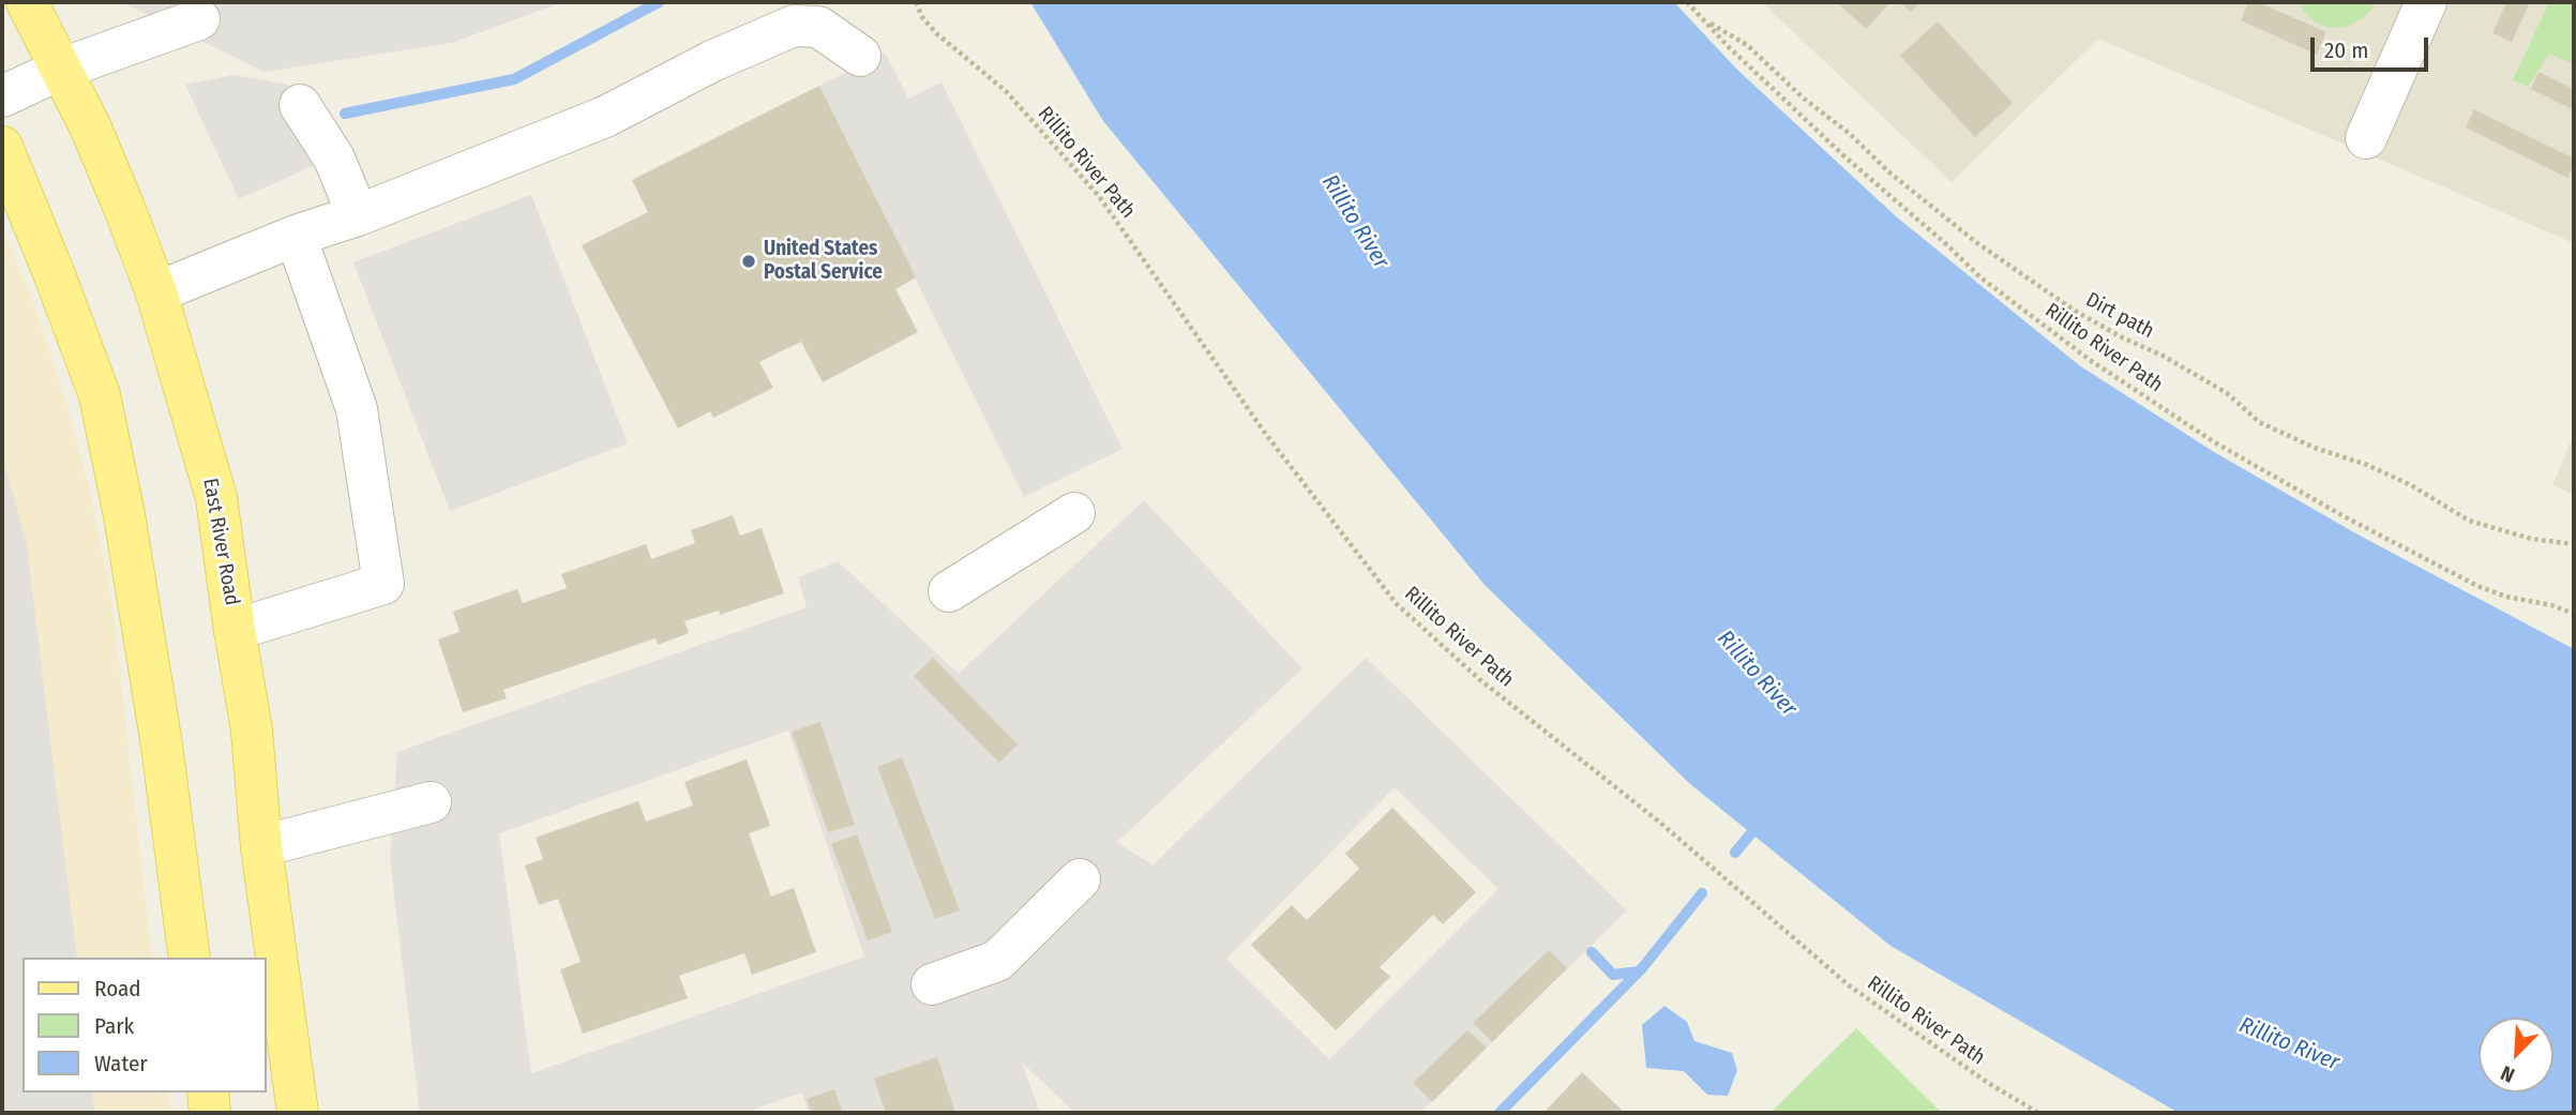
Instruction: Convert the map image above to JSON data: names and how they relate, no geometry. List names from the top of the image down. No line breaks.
{"streets":{"main road":["East River Road"],"path":["Rillito River Path","Dirt path"]},"crossings":[["Rillito River Path","Dirt path"]],"water":["Rillito River"],"places":["United States Postal Service"],"legend":["Road","Park","Water"],"scale_bar":"20 m","north":"bottom left"}
